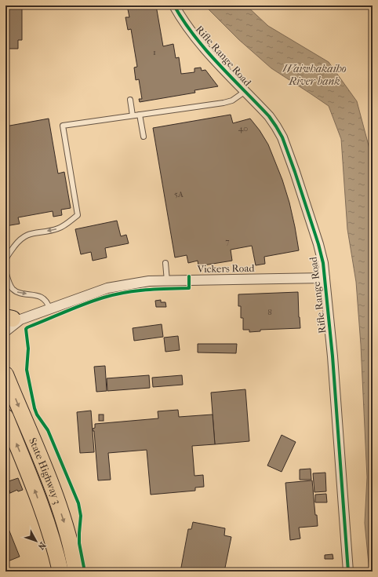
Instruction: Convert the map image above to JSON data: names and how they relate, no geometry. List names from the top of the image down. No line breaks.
{"streets":{"highway":["State Highway 3"],"street":["Rifle Range Road","Vickers Road"]},"crossings":[["Rifle Range Road","Vickers Road"]],"water":["Waiwhakaiho River bank"],"house_numbers":["1","40","5A","7","8"],"north":"bottom right"}
